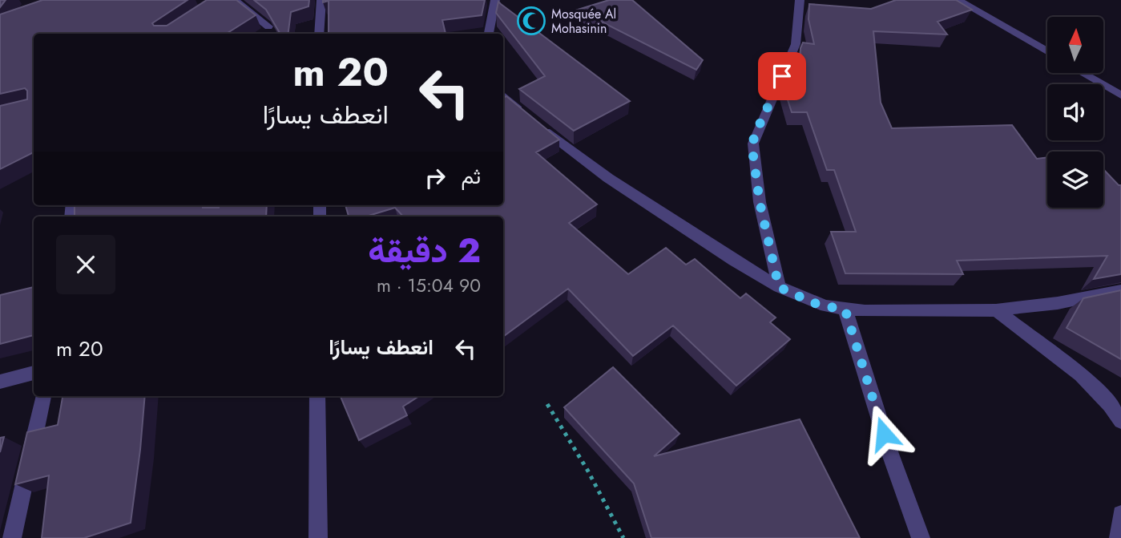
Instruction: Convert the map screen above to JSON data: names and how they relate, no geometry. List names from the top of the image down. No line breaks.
{"places":{"mosque":["Mosquée Al Mohasinin"]},"north":"top","page":{"turn":["20 m","انعطف يسارًا"],"then":"ثم","heading":["2 دقيقة","90 m · 15:04"],"list":[{"name":"انعطف يسارًا","value":"20 m"}]}}
